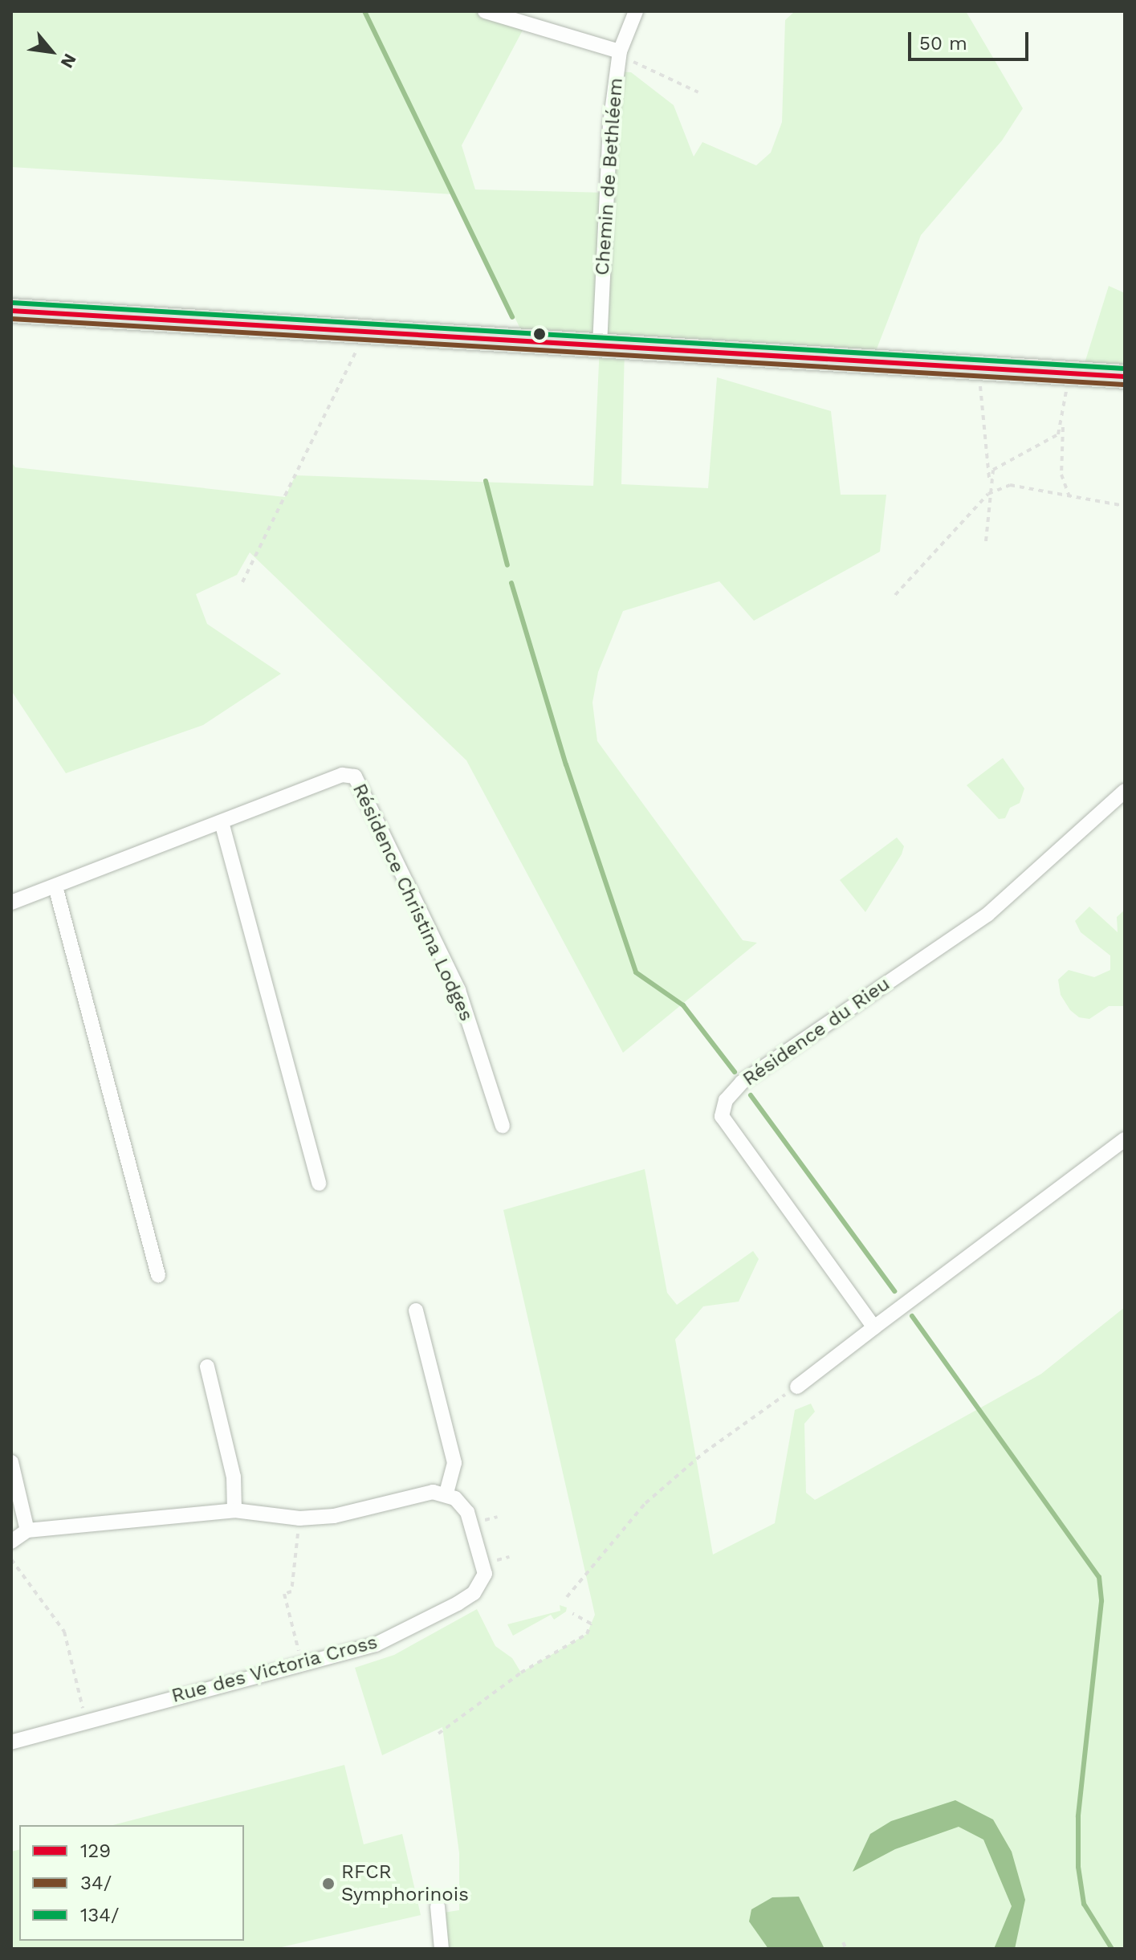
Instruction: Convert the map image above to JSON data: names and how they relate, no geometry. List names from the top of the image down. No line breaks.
{"streets":{"street":["Chemin de Bethléem","Résidence Christina Lodges","Résidence du Rieu","Rue des Victoria Cross"]},"places":["RFCR Symphorinois"],"lines":["transit line 134/","transit line 129","transit line 34/"],"legend":["129","34/","134/"],"scale_bar":"50 m","north":"bottom right"}
